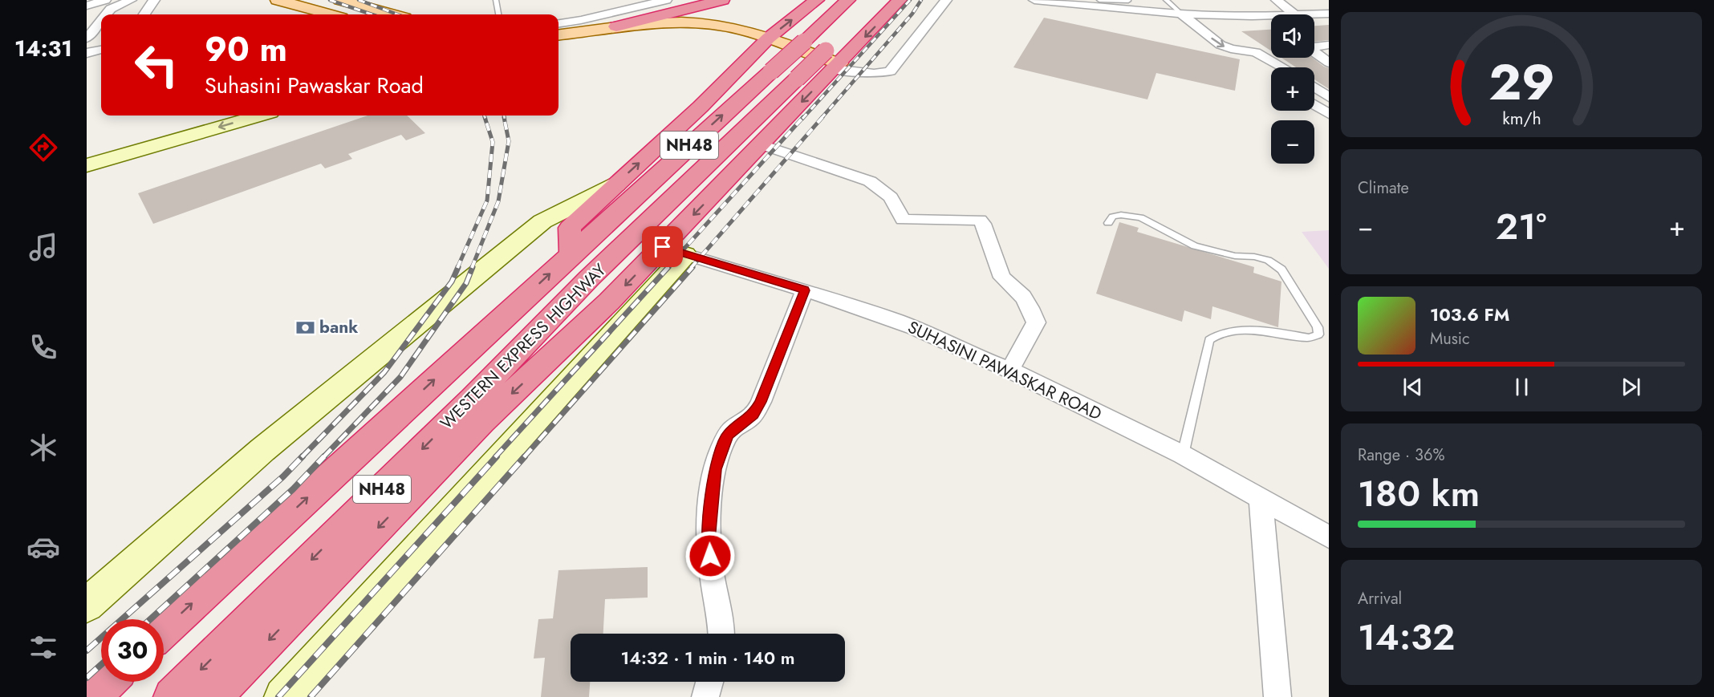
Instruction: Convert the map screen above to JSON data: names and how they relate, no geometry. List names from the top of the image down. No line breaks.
{"streets":{"highway":["NH48","WESTERN EXPRESS HIGHWAY"],"street":["SUHASINI PAWASKAR ROAD"]},"places":{"bank":["bank"]},"page":{"tabs":"14:31","map_buttons":["+","−"],"turn":["90 m","Suhasini Pawaskar Road"],"tile":["Climate",["Range · 36%","180 km"],["Arrival","14:32"]],"heat":["−","21°","+"],"song":["103.6 FM","Music"],"limit":"30","trip":"14:32 · 1 min · 140 m","gauge":["29","km/h"]}}
